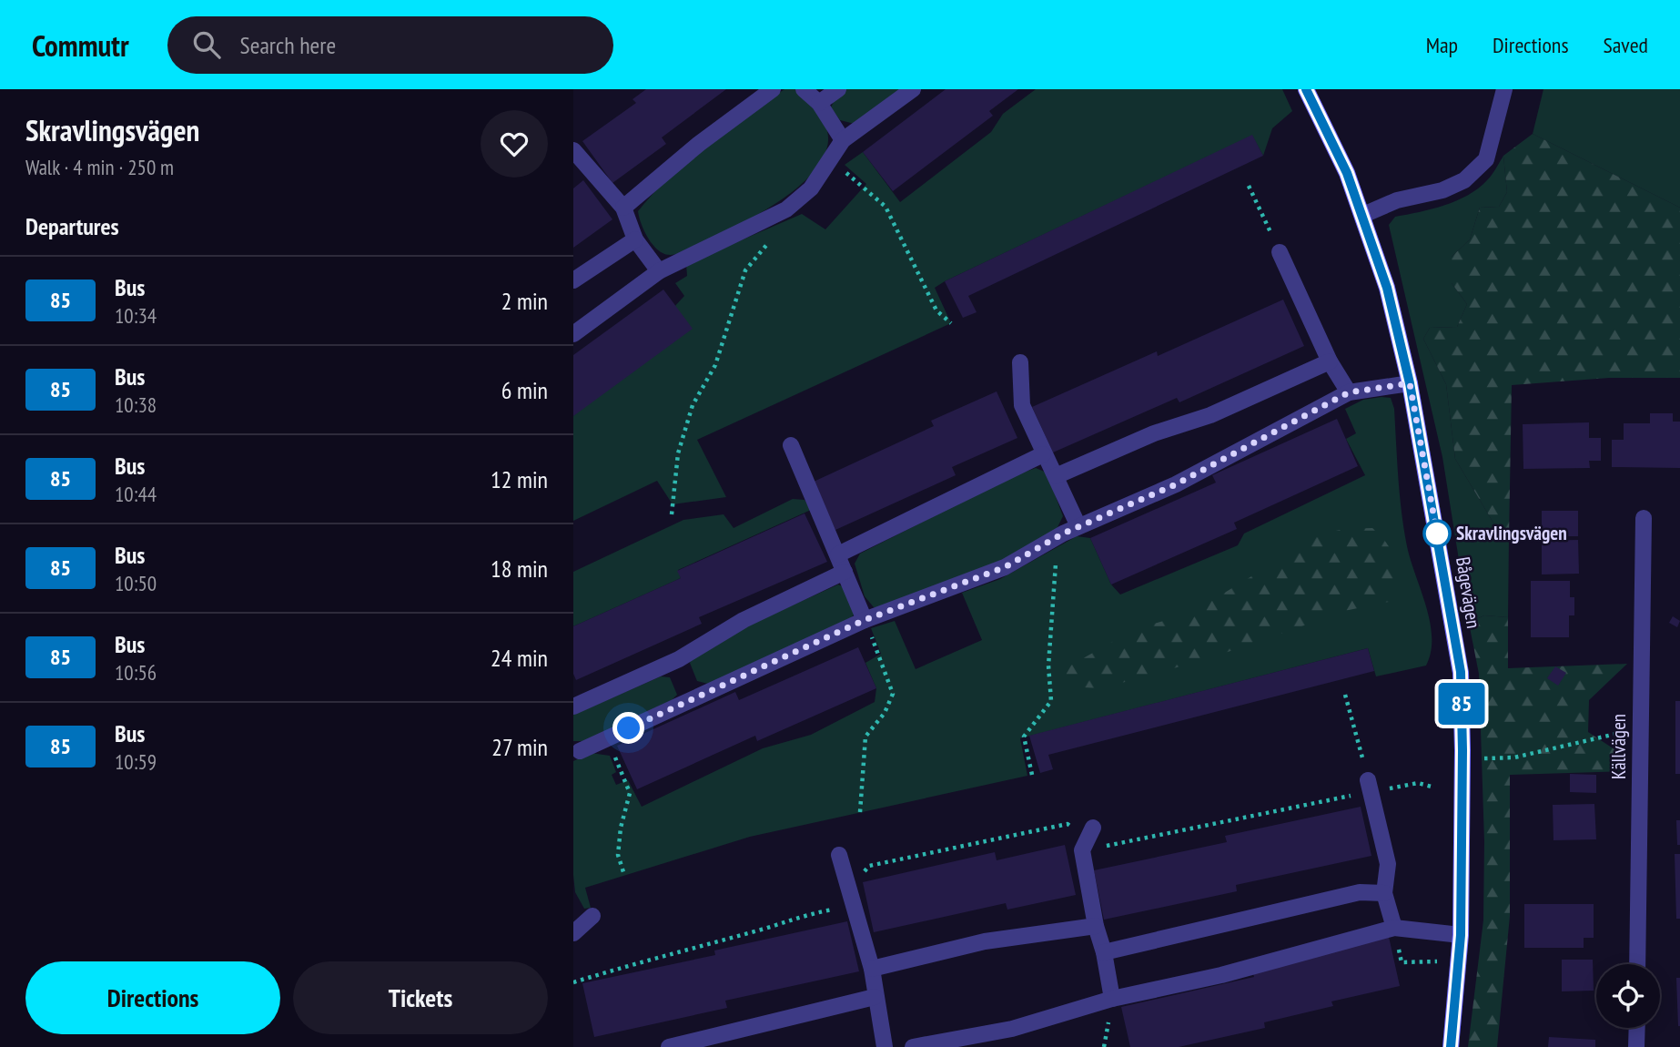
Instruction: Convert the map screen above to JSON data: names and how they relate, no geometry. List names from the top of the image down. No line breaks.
{"streets":{"street":["Bågevägen","Källvägen"]},"places":["Skravlingsvägen"],"lines":["bus line 85"],"page":{"header":"Commutr","search":"Search here","nav":["Map","Directions","Saved"],"heading":[["Skravlingsvägen","Walk · 4 min · 250 m"],"Departures"],"on_map":"85","list":[{"mark":"85","name":"Bus","note":"10:34","value":"2 min"},{"mark":"85","name":"Bus","note":"10:38","value":"6 min"},{"mark":"85","name":"Bus","note":"10:44","value":"12 min"},{"mark":"85","name":"Bus","note":"10:50","value":"18 min"},{"mark":"85","name":"Bus","note":"10:56","value":"24 min"},{"mark":"85","name":"Bus","note":"10:59","value":"27 min"}],"buttons":["Directions","Tickets"]}}
